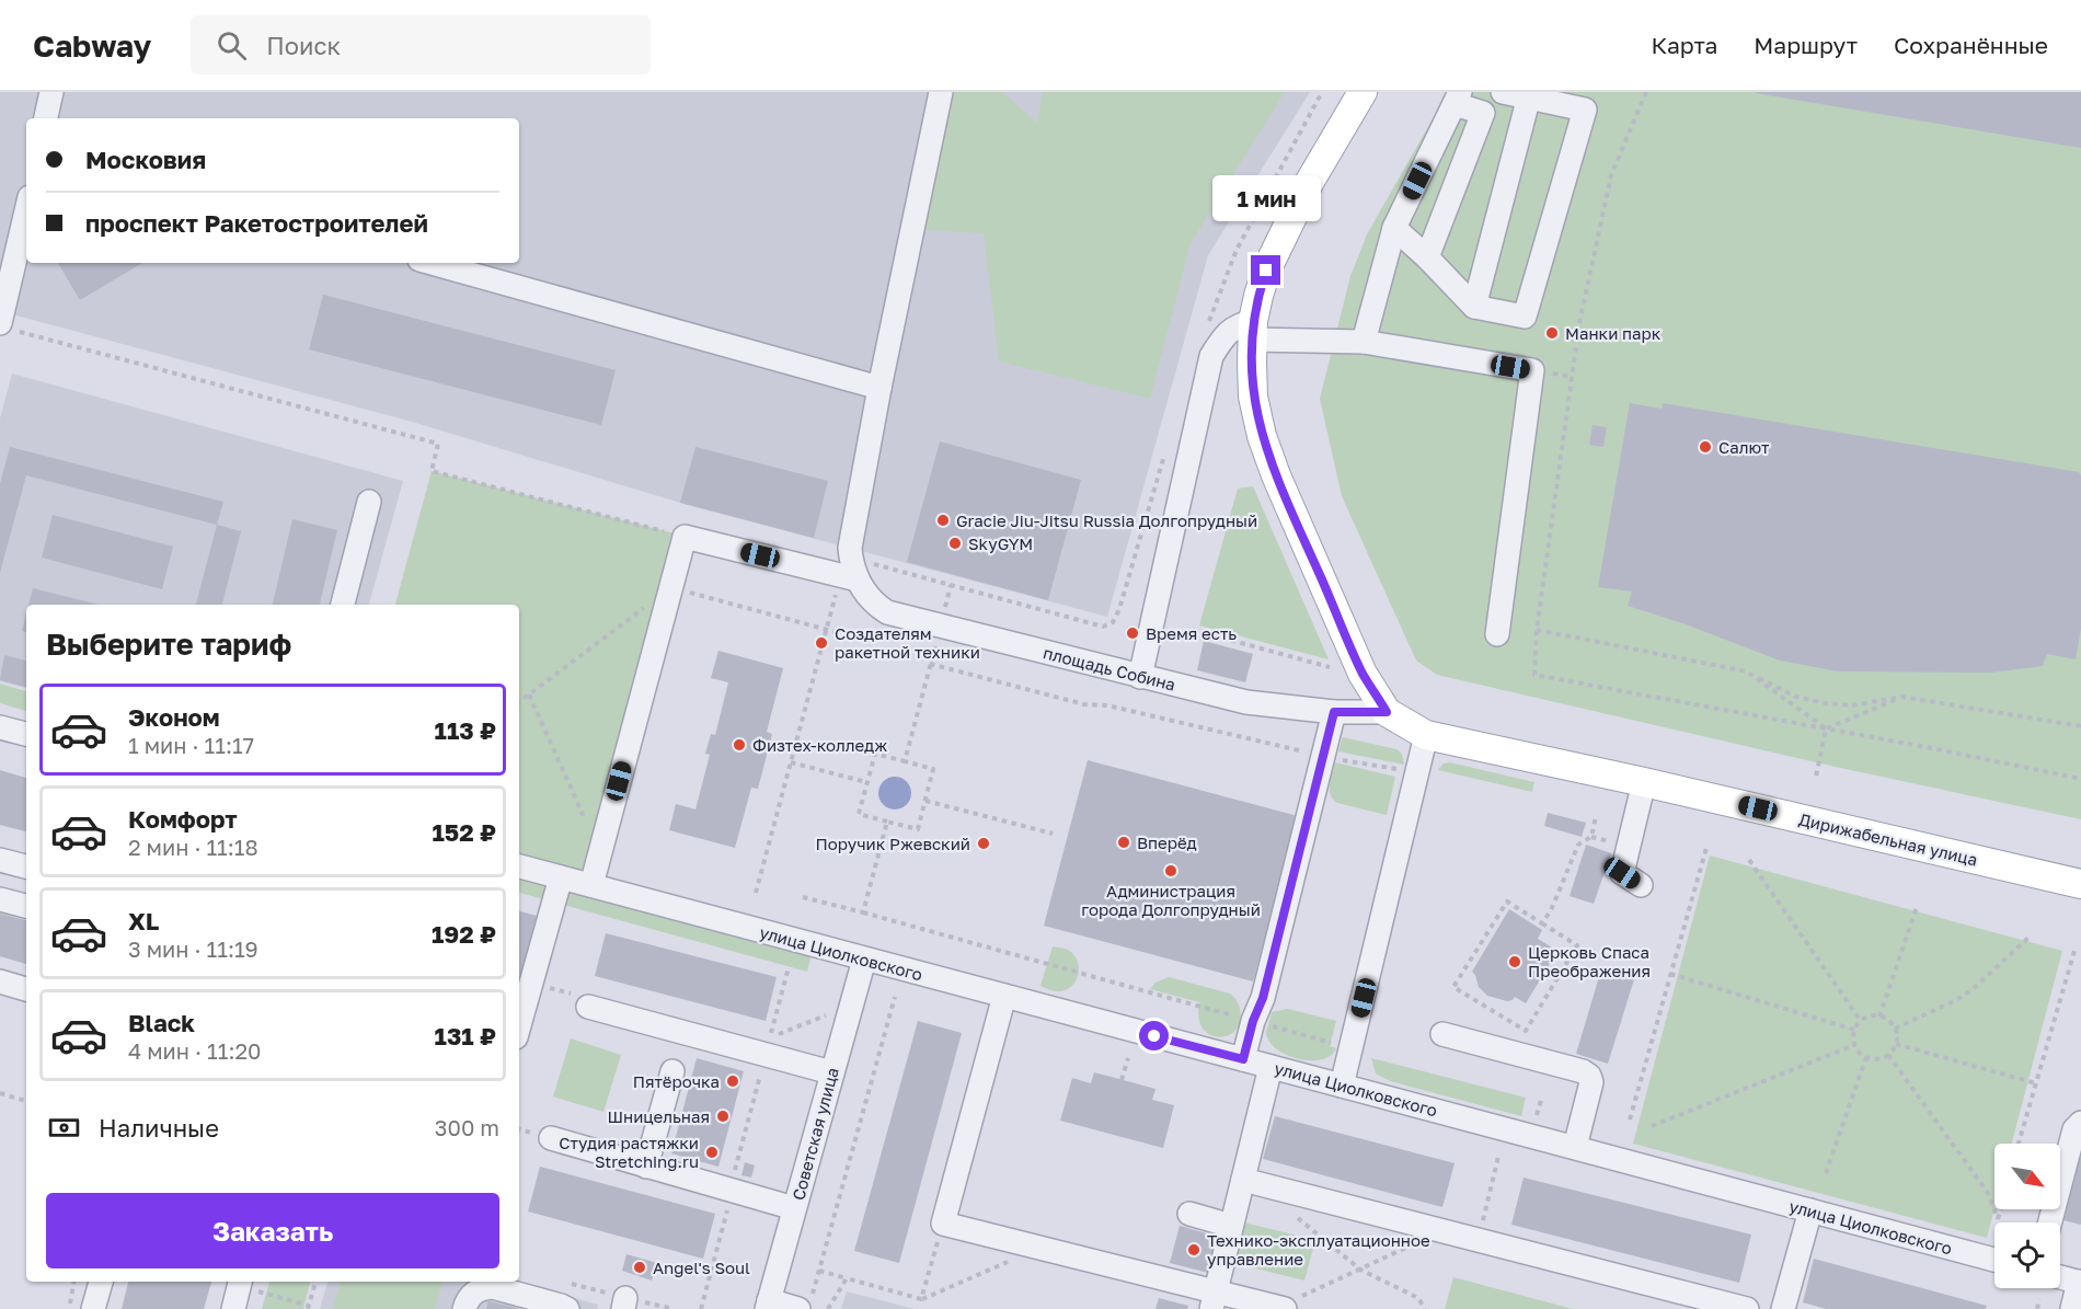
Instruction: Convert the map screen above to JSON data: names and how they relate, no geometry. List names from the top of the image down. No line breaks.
{"streets":{"main road":["Дирижабельная улица"],"street":["площадь Собина","улица Циолковского","Советская улица"]},"crossings":[["улица Циолковского","Советская улица"]],"places":["Манки парк","Салют","Gracie Jiu-Jitsu Russia Долгопрудный","SkyGYM","Время есть","Создателям ракетной техники","Физтех-колледж","Вперёд","Поручик Ржевский","Администрация города Долгопрудный","Церковь Спаса Преображения","Пятёрочка","Шницельная","Студия растяжки Stretching.ru","Технико-эксплуатационное управление","Angel's Soul"],"north":"bottom right","page":{"header":"Cabway","search":"Поиск","nav":["Карта","Маршрут","Сохранённые"],"banner":["Московия","проспект Ракетостроителей"],"bubble":"1 мин","heading":"Выберите тариф","list":[{"name":"Эконом","note":"1 мин · 11:17","value":"113 ₽"},{"name":"Комфорт","note":"2 мин · 11:18","value":"152 ₽"},{"name":"XL","note":"3 мин · 11:19","value":"192 ₽"},{"name":"Black","note":"4 мин · 11:20","value":"131 ₽"}],"pay":["Наличные","300 m"],"buttons":"Заказать"}}
